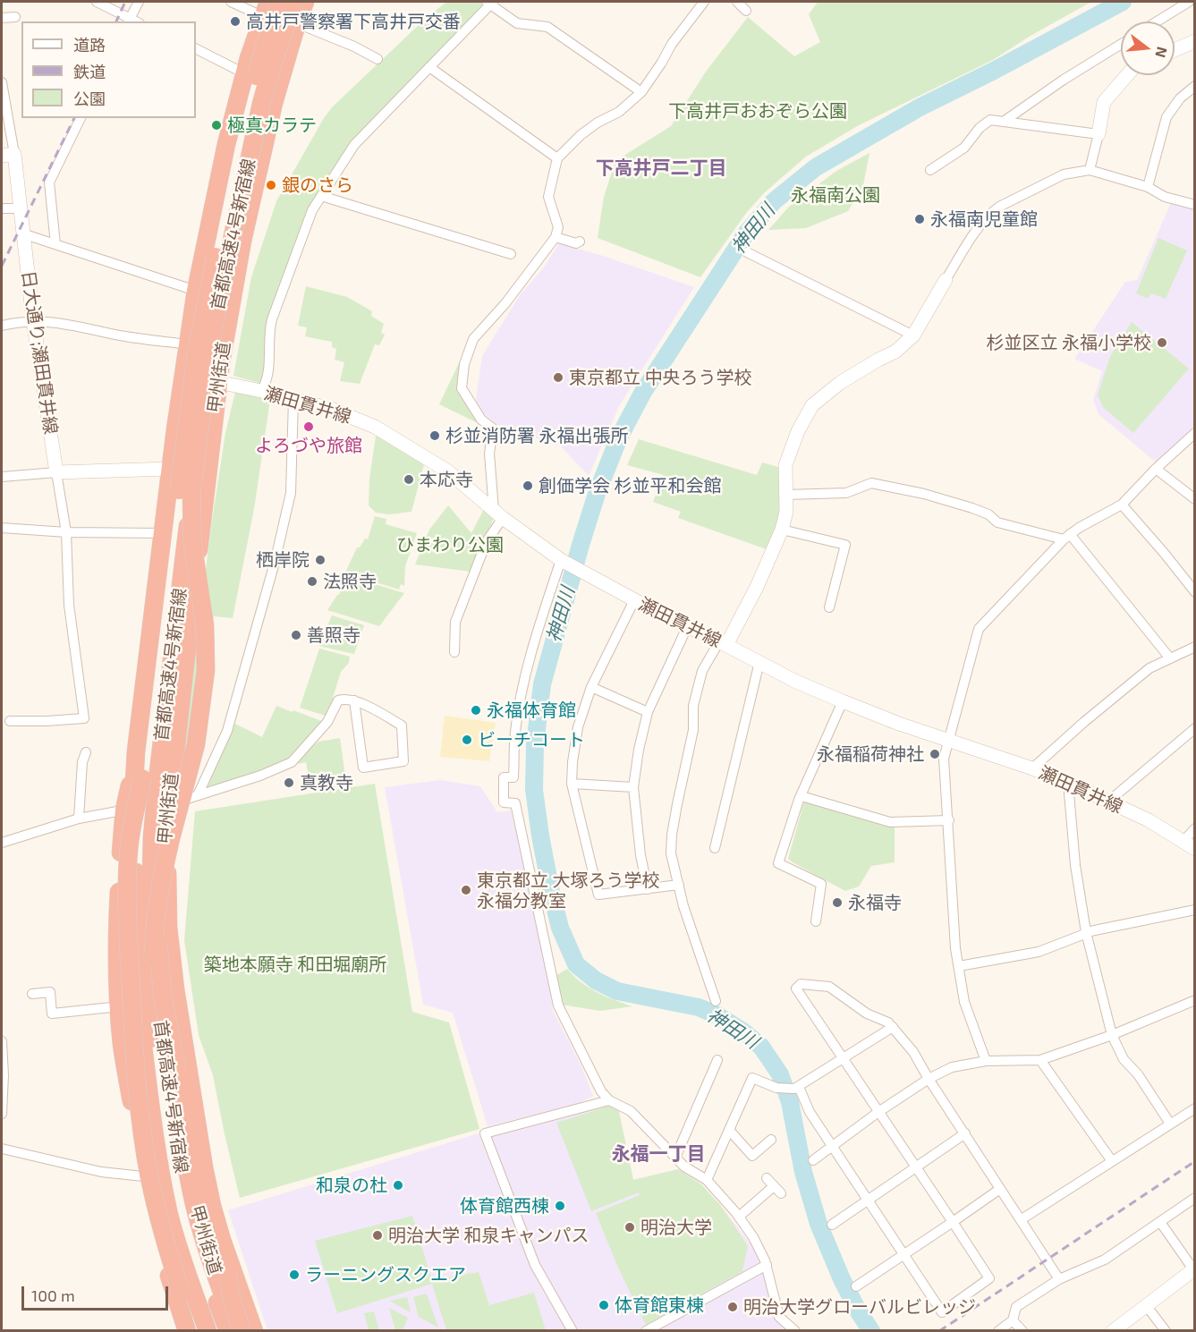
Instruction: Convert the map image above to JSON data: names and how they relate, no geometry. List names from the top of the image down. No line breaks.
{"streets":{"highway":["首都高速4号新宿線","甲州街道"],"main road":["日大通り;瀬田貫井線","瀬田貫井線"]},"crossings":[["甲州街道","瀬田貫井線"]],"districts":["下高井戸二丁目","永福一丁目"],"water":["神田川"],"parks":["下高井戸おおぞら公園","永福南公園","ひまわり公園","築地本願寺 和田堀廟所"],"places":["高井戸警察署下高井戸交番","極真カラテ","銀のさら","永福南児童館","杉並区立 永福小学校","東京都立 中央ろう学校","よろづや旅館","杉並消防署 永福出張所","本応寺","創価学会 杉並平和会館","栖岸院","法照寺","善照寺","永福体育館","ビーチコート","永福稲荷神社","真教寺","東京都立 大塚ろう学校 永福分教室","永福寺","和泉の杜","体育館西棟","明治大学","明治大学 和泉キャンパス","ラーニングスクエア","体育館東棟","明治大学グローバルビレッジ"],"legend":["道路","鉄道","公園"],"scale_bar":"100 m","north":"right"}
